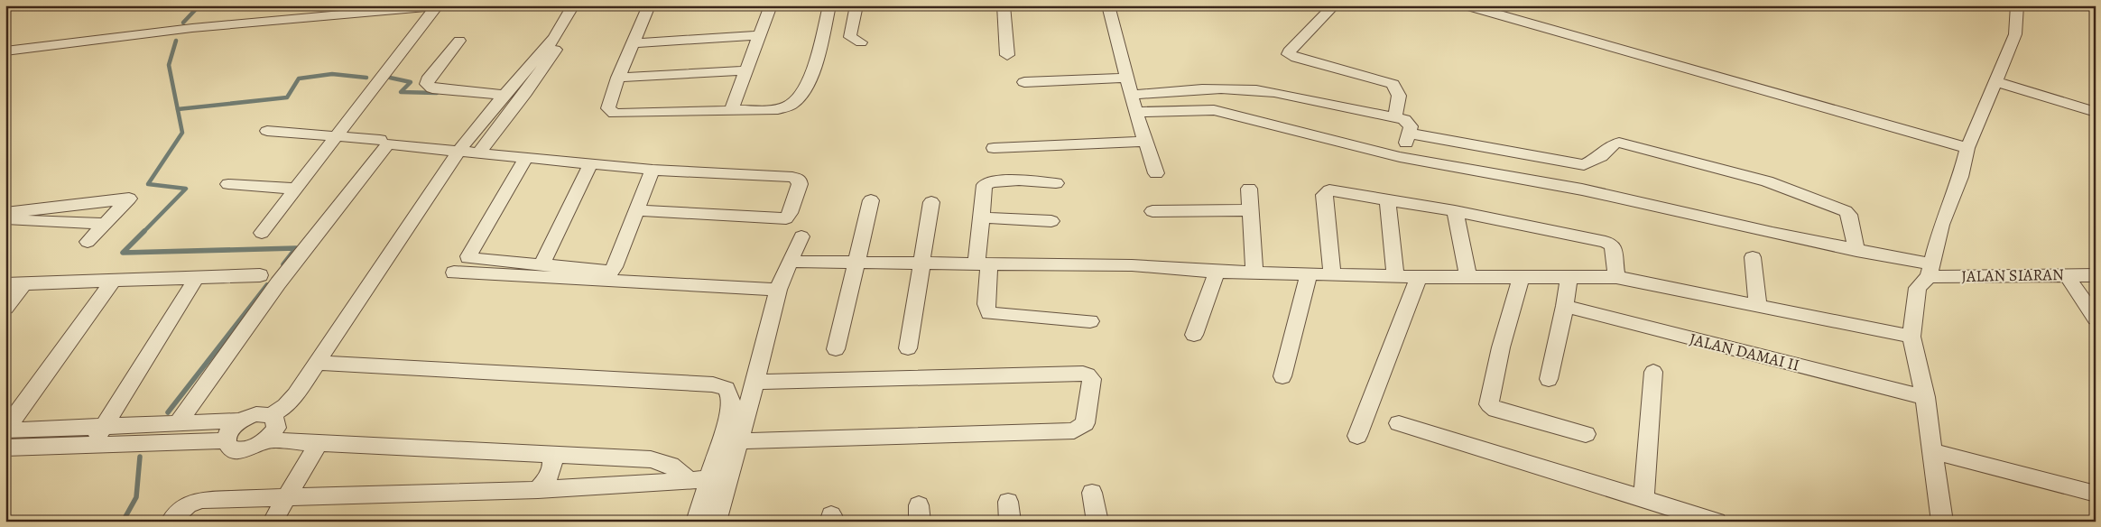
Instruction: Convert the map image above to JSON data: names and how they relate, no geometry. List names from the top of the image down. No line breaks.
{"streets":{"street":["JALAN SIARAN","JALAN DAMAI II"]}}
